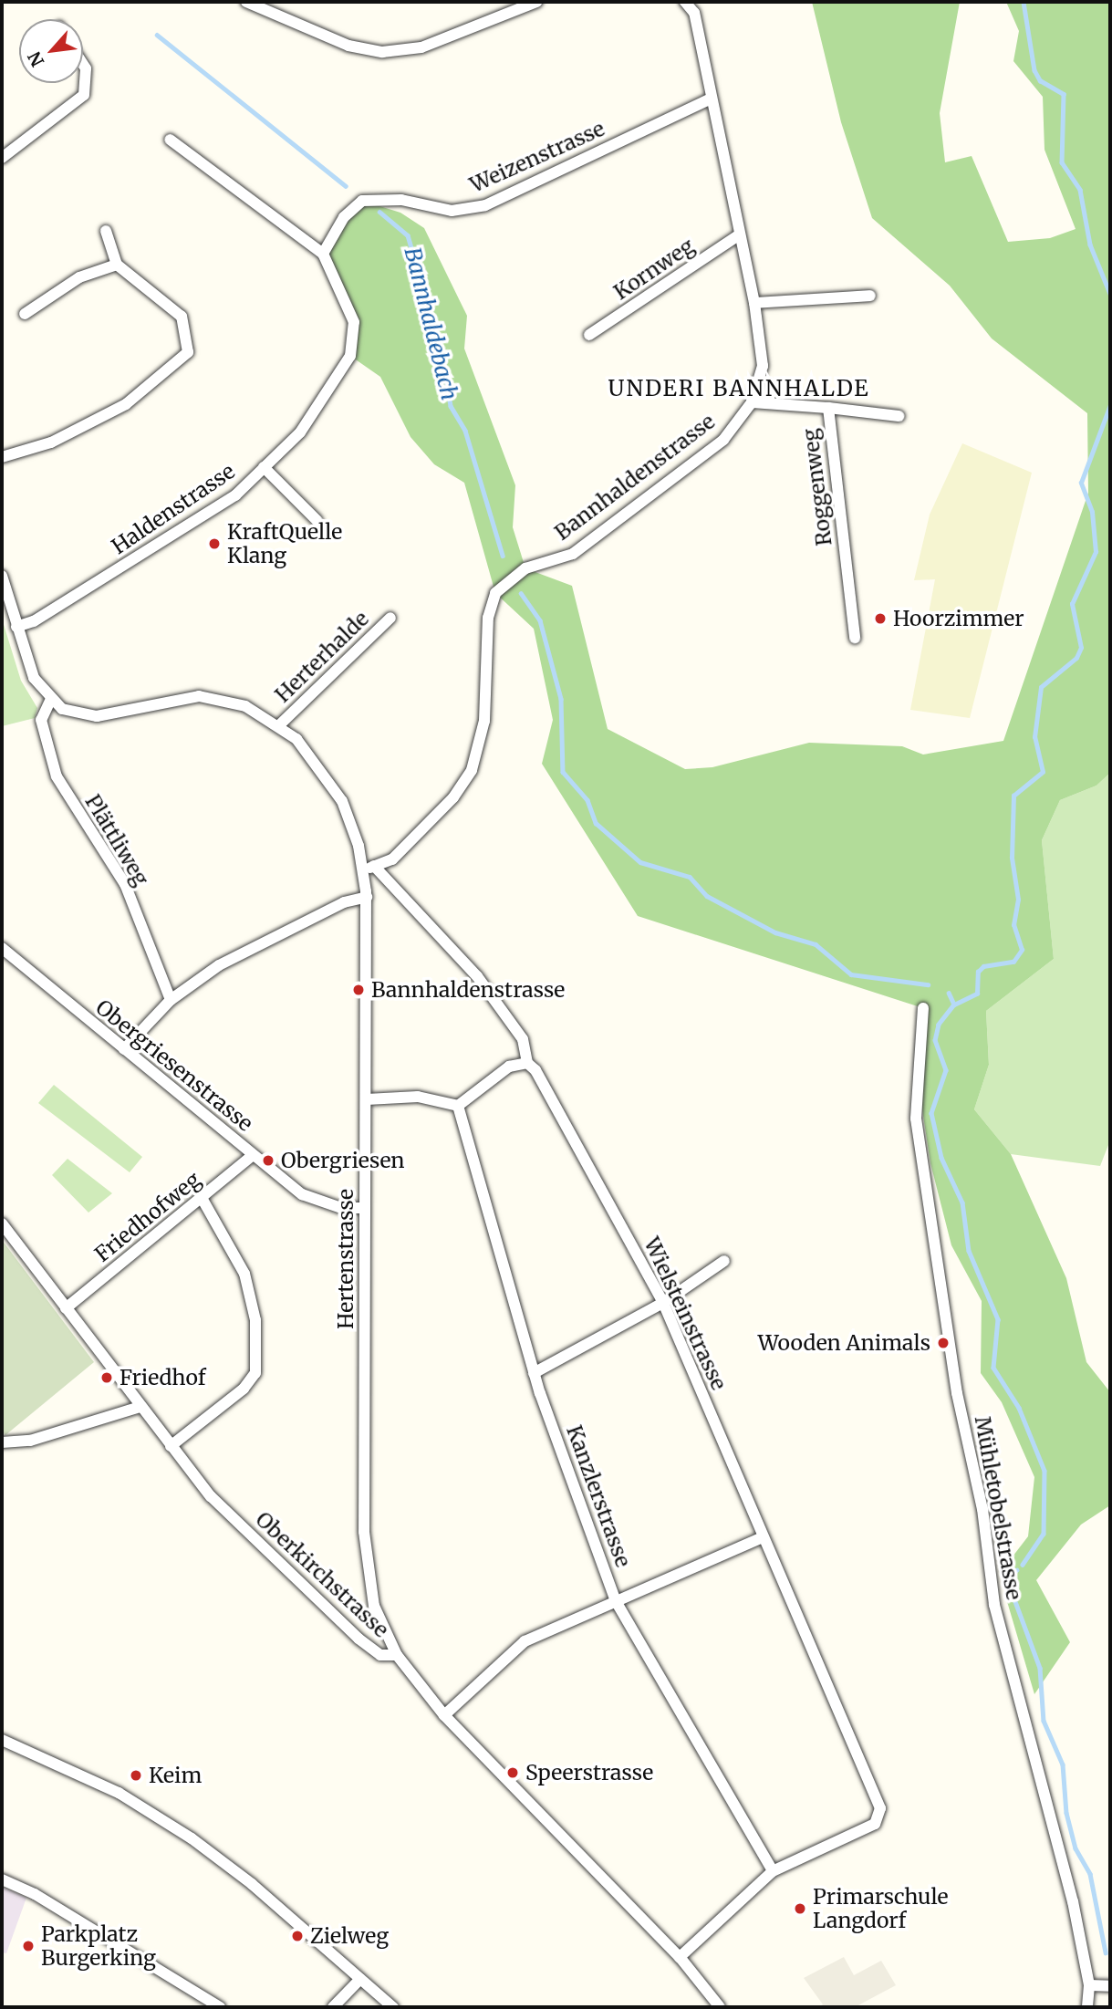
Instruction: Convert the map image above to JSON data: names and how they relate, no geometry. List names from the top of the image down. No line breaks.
{"streets":{"street":["Weizenstrasse","Kornweg","Bannhaldenstrasse","Roggenweg","Haldenstrasse","Herterhalde","Plättliweg","Obergriesenstrasse","Friedhofweg","Hertenstrasse","Wielsteinstrasse","Kanzlerstrasse","Mühletobelstrasse","Oberkirchstrasse"]},"crossings":[["Weizenstrasse","Bannhaldenstrasse"],["Weizenstrasse","Haldenstrasse"],["Kornweg","Bannhaldenstrasse"],["Bannhaldenstrasse","Roggenweg"],["Bannhaldenstrasse","Hertenstrasse"],["Bannhaldenstrasse","Wielsteinstrasse"],["Herterhalde","Hertenstrasse"],["Plättliweg","Hertenstrasse"],["Obergriesenstrasse","Friedhofweg"],["Obergriesenstrasse","Hertenstrasse"],["Friedhofweg","Oberkirchstrasse"],["Hertenstrasse","Wielsteinstrasse"],["Hertenstrasse","Oberkirchstrasse"],["Wielsteinstrasse","Kanzlerstrasse"]],"districts":["UNDERI BANNHALDE"],"water":["Bannhaldebach"],"places":["KraftQuelle Klang","Hoorzimmer","Bannhaldenstrasse","Obergriesen","Wooden Animals","Friedhof","Speerstrasse","Keim","Primarschule Langdorf","Zielweg","Parkplatz Burgerking"],"north":"bottom left"}
